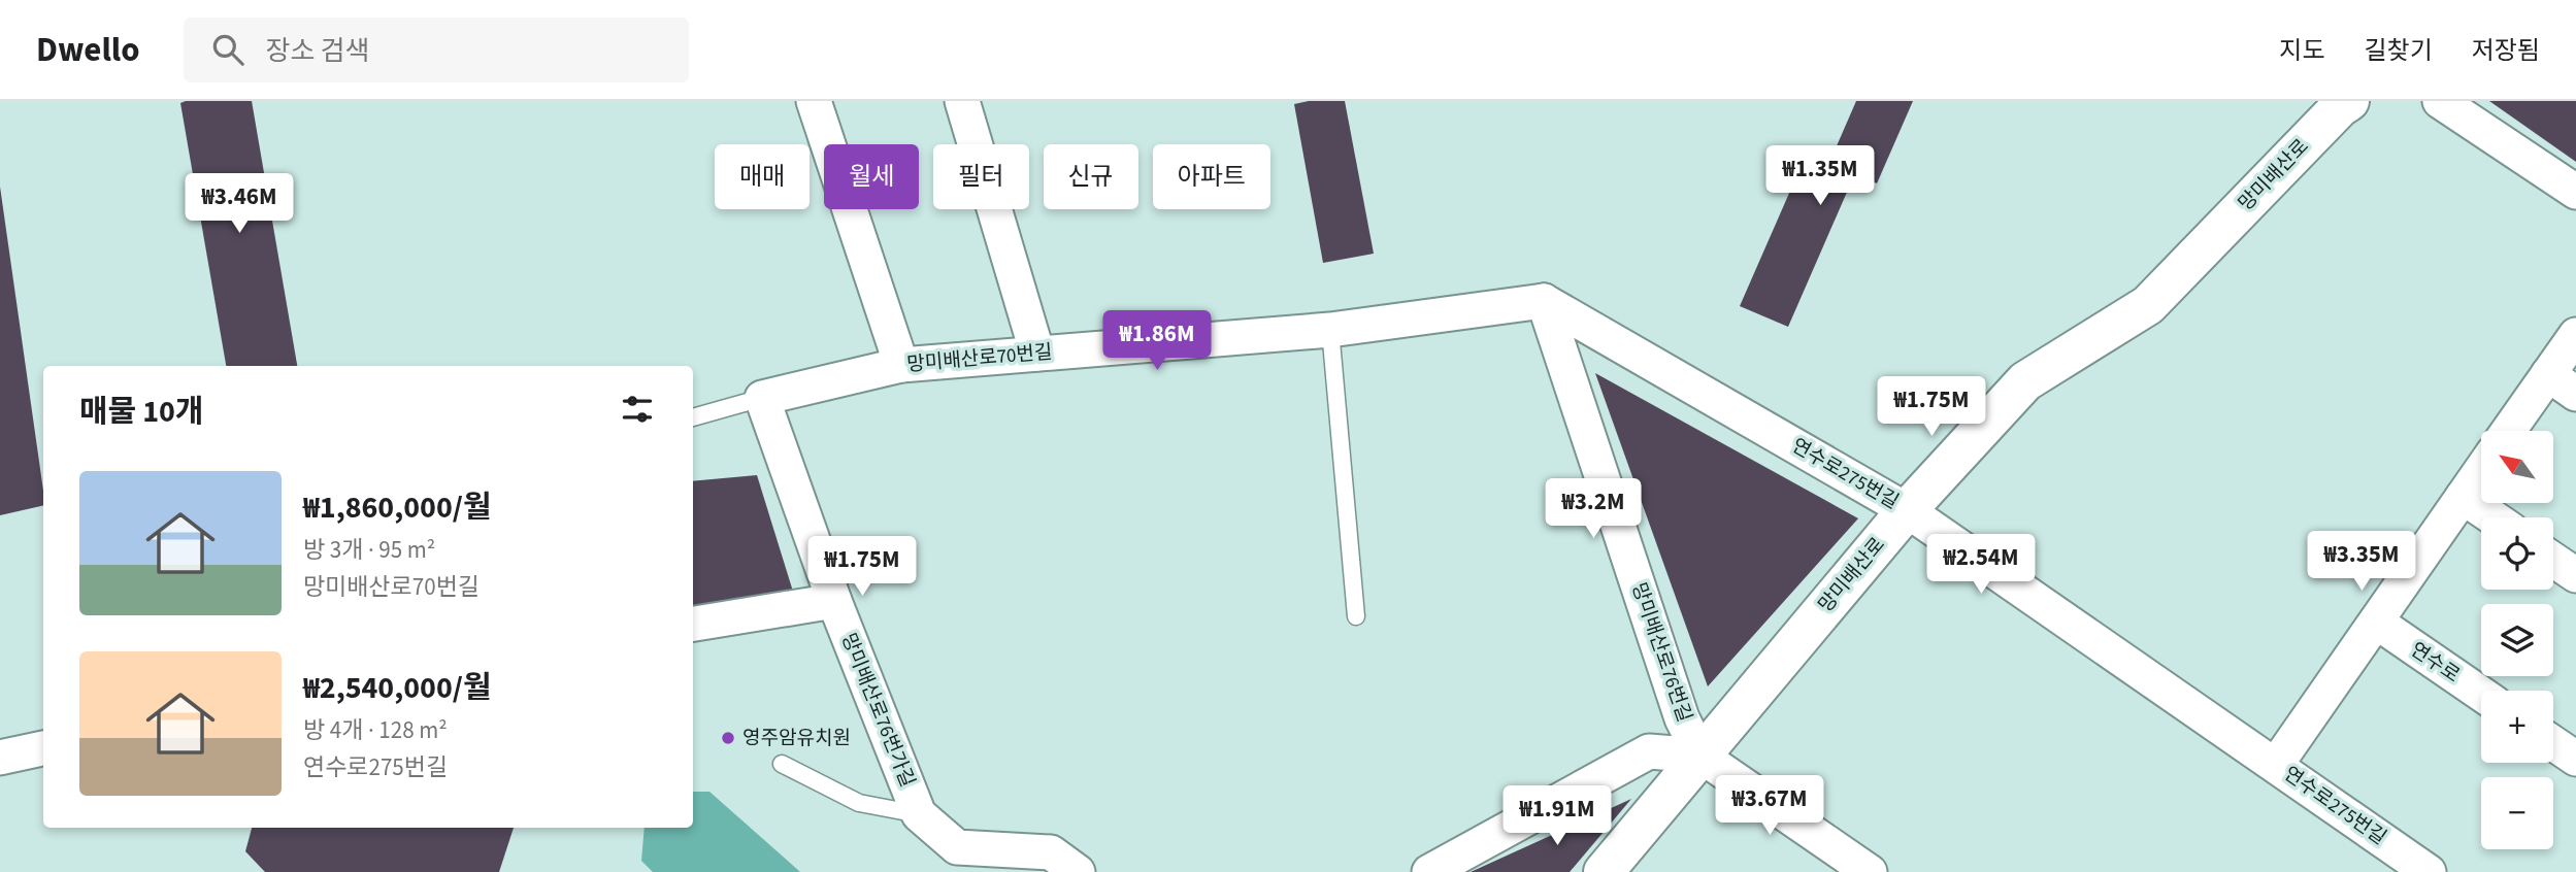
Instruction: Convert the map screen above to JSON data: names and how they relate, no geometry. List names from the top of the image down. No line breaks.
{"streets":{"street":["망미배산로","망미배산로70번길","연수로275번길","망미배산로76번길","연수로","망미배산로76번가길"]},"crossings":[["망미배산로","연수로275번길"],["망미배산로","망미배산로76번길"],["망미배산로70번길","연수로275번길"],["망미배산로70번길","망미배산로76번길"],["망미배산로70번길","망미배산로76번가길"],["연수로275번길","망미배산로76번길"],["연수로275번길","연수로"]],"places":["영주암유치원"],"north":"top left","page":{"header":"Dwello","search":"장소 검색","nav":["지도","길찾기","저장됨"],"chip":["매매","월세","필터","신규","아파트"],"price":["₩1.35M","₩3.46M","₩1.86M","₩1.75M","₩3.2M","₩3.35M","₩2.54M","₩1.75M","₩3.67M","₩1.91M"],"heading":"매물 10개","map_buttons":["+","−"],"list":[{"name":"₩1,860,000/월","note":"방 3개 · 95 m² · 망미배산로70번길"},{"name":"₩2,540,000/월","note":"방 4개 · 128 m² · 연수로275번길"}]}}
